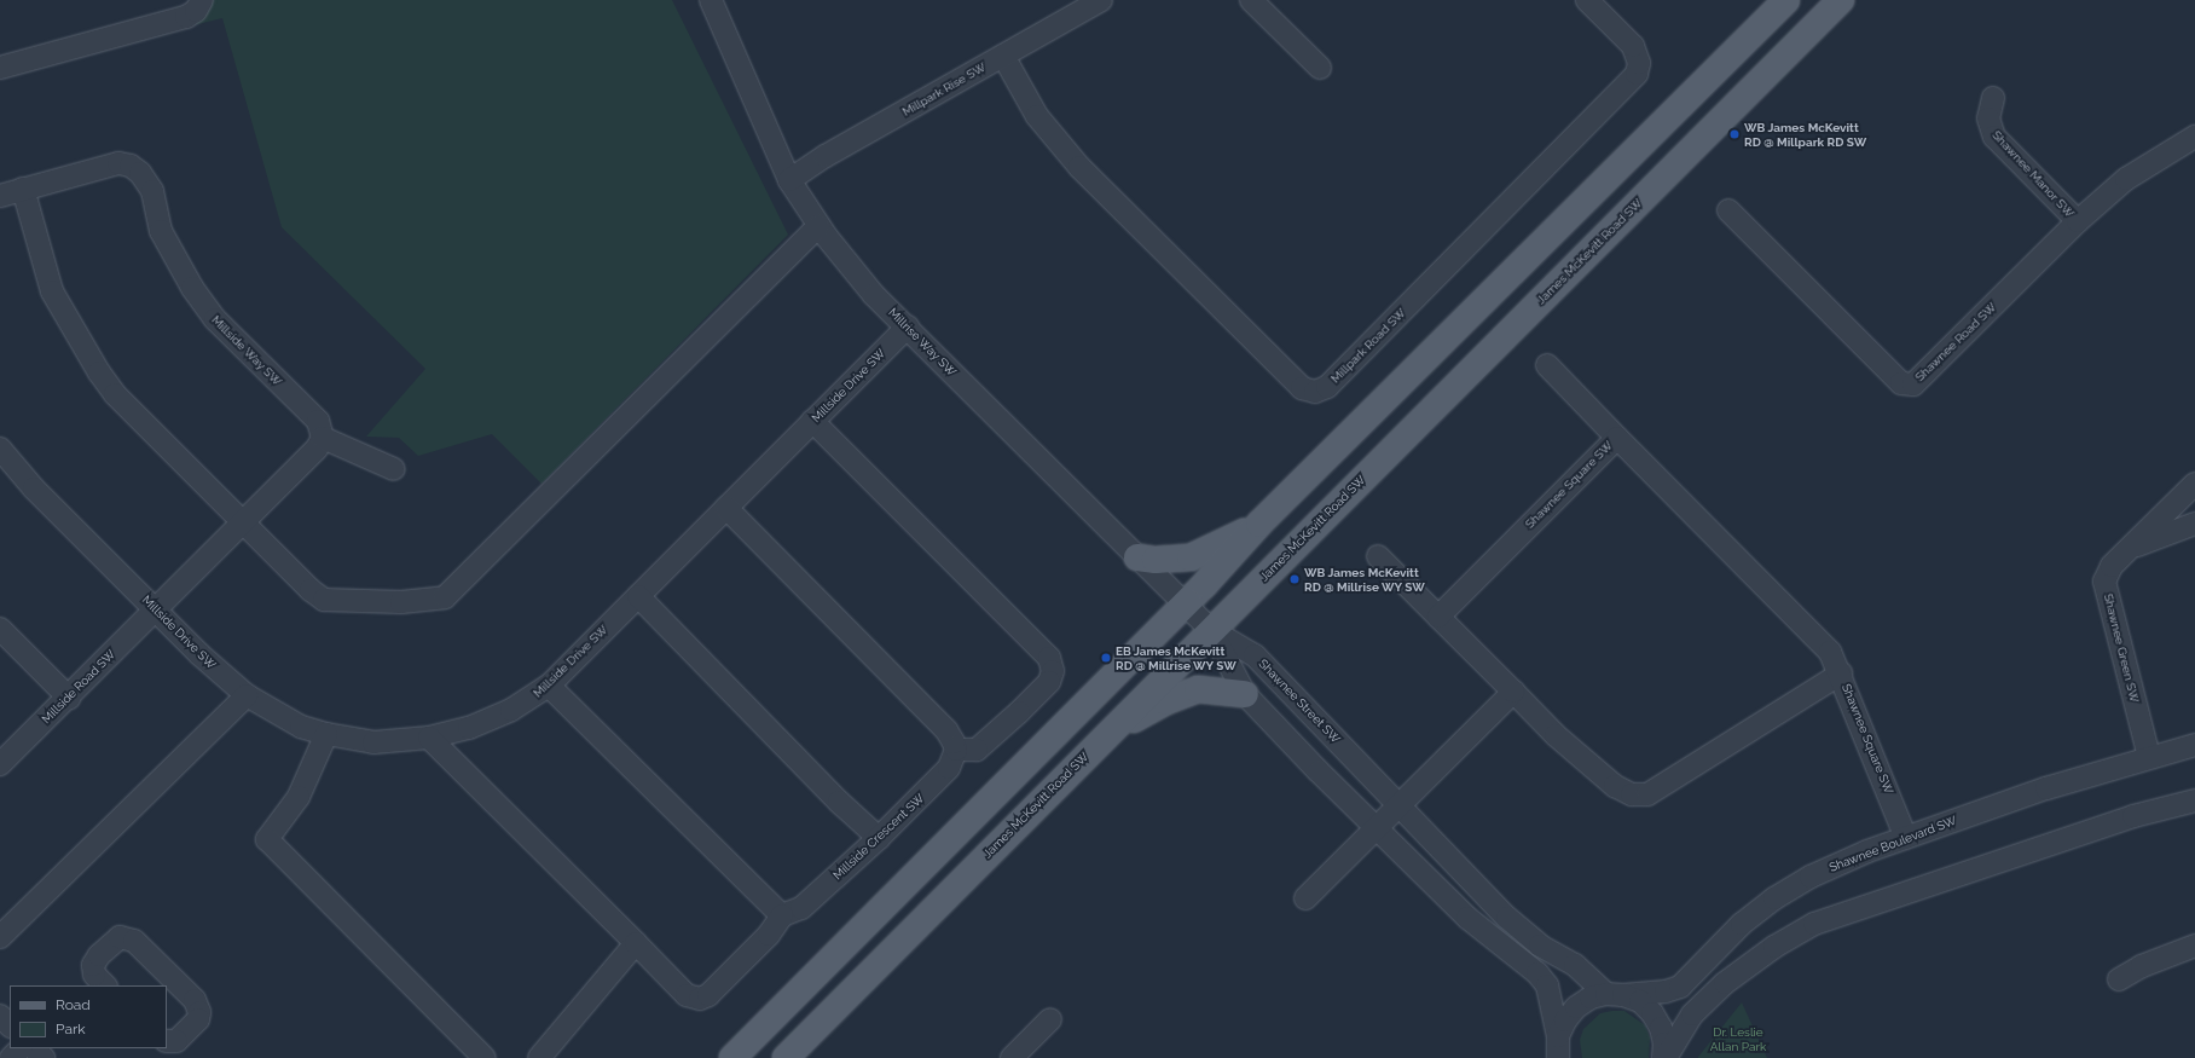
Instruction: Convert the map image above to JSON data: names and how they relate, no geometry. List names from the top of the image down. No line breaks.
{"streets":{"main road":["James McKevitt Road SW"],"street":["Millpark Rise SW","Shawnee Manor SW","Millrise Way SW","Shawnee Road SW","Millpark Road SW","Millside Way SW","Millside Drive SW","Shawnee Square SW","Shawnee Green SW","Millside Road SW","Shawnee Street SW","Millside Crescent SW","Shawnee Boulevard SW"]},"crossings":[["Millpark Rise SW","Millrise Way SW"],["Millpark Rise SW","Millpark Road SW"],["Shawnee Manor SW","Shawnee Road SW"],["James McKevitt Road SW","Millrise Way SW"],["James McKevitt Road SW","Shawnee Street SW"],["Millrise Way SW","Millside Drive SW"],["Millrise Way SW","Shawnee Street SW"],["Millside Drive SW","Millside Road SW"],["Shawnee Square SW","Shawnee Boulevard SW"],["Shawnee Green SW","Shawnee Boulevard SW"],["Shawnee Street SW","Shawnee Boulevard SW"]],"parks":["Dr. Leslie Allan Park"],"places":["WB James McKevitt RD @ Millpark RD SW","WB James McKevitt RD @ Millrise WY SW","EB James McKevitt RD @ Millrise WY SW"],"legend":["Road","Park"]}
